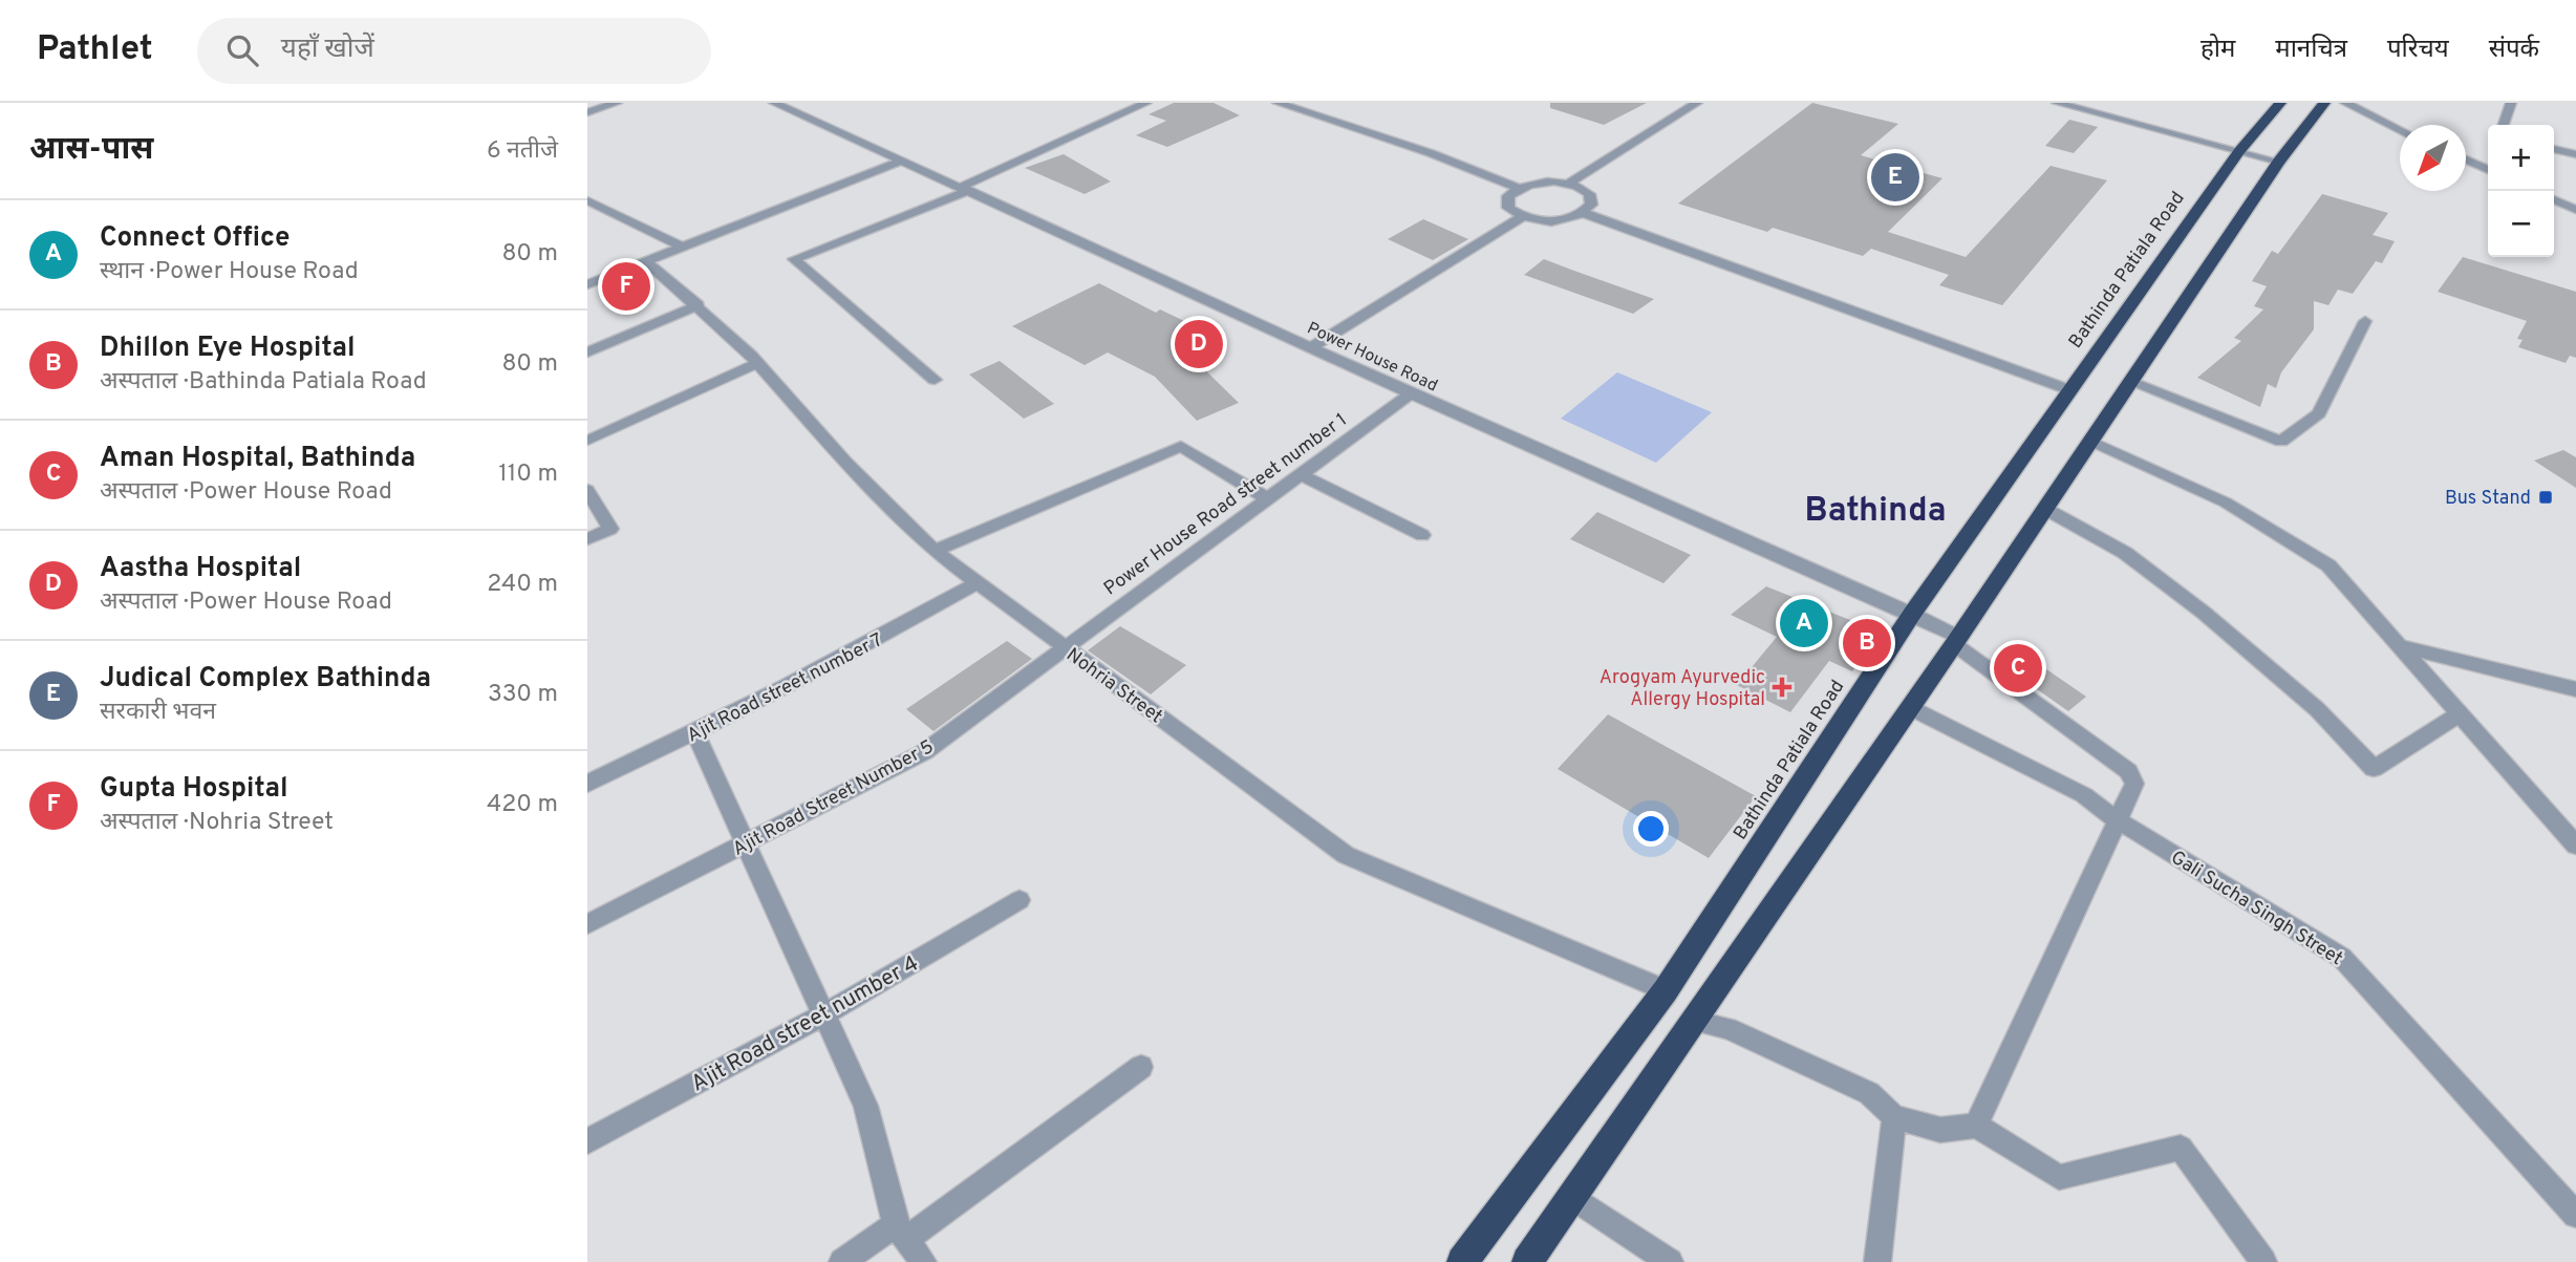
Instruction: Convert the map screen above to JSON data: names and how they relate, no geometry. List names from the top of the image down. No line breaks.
{"streets":{"highway":["Bathinda Patiala Road"],"street":["Power House Road","Power House Road street number 1","Nohria Street","Ajit Road street number 7","Ajit Road Street Number 5","Gali Sucha Singh Street","Ajit Road street number 4"]},"crossings":[["Bathinda Patiala Road","Power House Road"],["Bathinda Patiala Road","Nohria Street"],["Power House Road","Power House Road street number 1"],["Power House Road","Gali Sucha Singh Street"],["Power House Road street number 1","Nohria Street"],["Power House Road street number 1","Ajit Road Street Number 5"],["Nohria Street","Ajit Road street number 7"],["Nohria Street","Ajit Road Street Number 5"]],"districts":["Bathinda"],"places":{"transit":["Bus Stand"],"health":["Arogyam Ayurvedic Allergy Hospital"]},"north":"bottom left","page":{"header":"Pathlet","search":"यहाँ खोजें","nav":["होम","मानचित्र","परिचय","संपर्क"],"heading":["आस-पास","6 नतीजे"],"map_buttons":["+","−"],"pins":["E","F","D","A","B","C"],"list":[{"mark":"A","name":"Connect Office","note":"स्थान · Power House Road","value":"80 m"},{"mark":"B","name":"Dhillon Eye Hospital","note":"अस्पताल · Bathinda Patiala Road","value":"80 m"},{"mark":"C","name":"Aman Hospital, Bathinda","note":"अस्पताल · Power House Road","value":"110 m"},{"mark":"D","name":"Aastha Hospital","note":"अस्पताल · Power House Road","value":"240 m"},{"mark":"E","name":"Judical Complex Bathinda","note":"सरकारी भवन","value":"330 m"},{"mark":"F","name":"Gupta Hospital","note":"अस्पताल · Nohria Street","value":"420 m"}]}}
